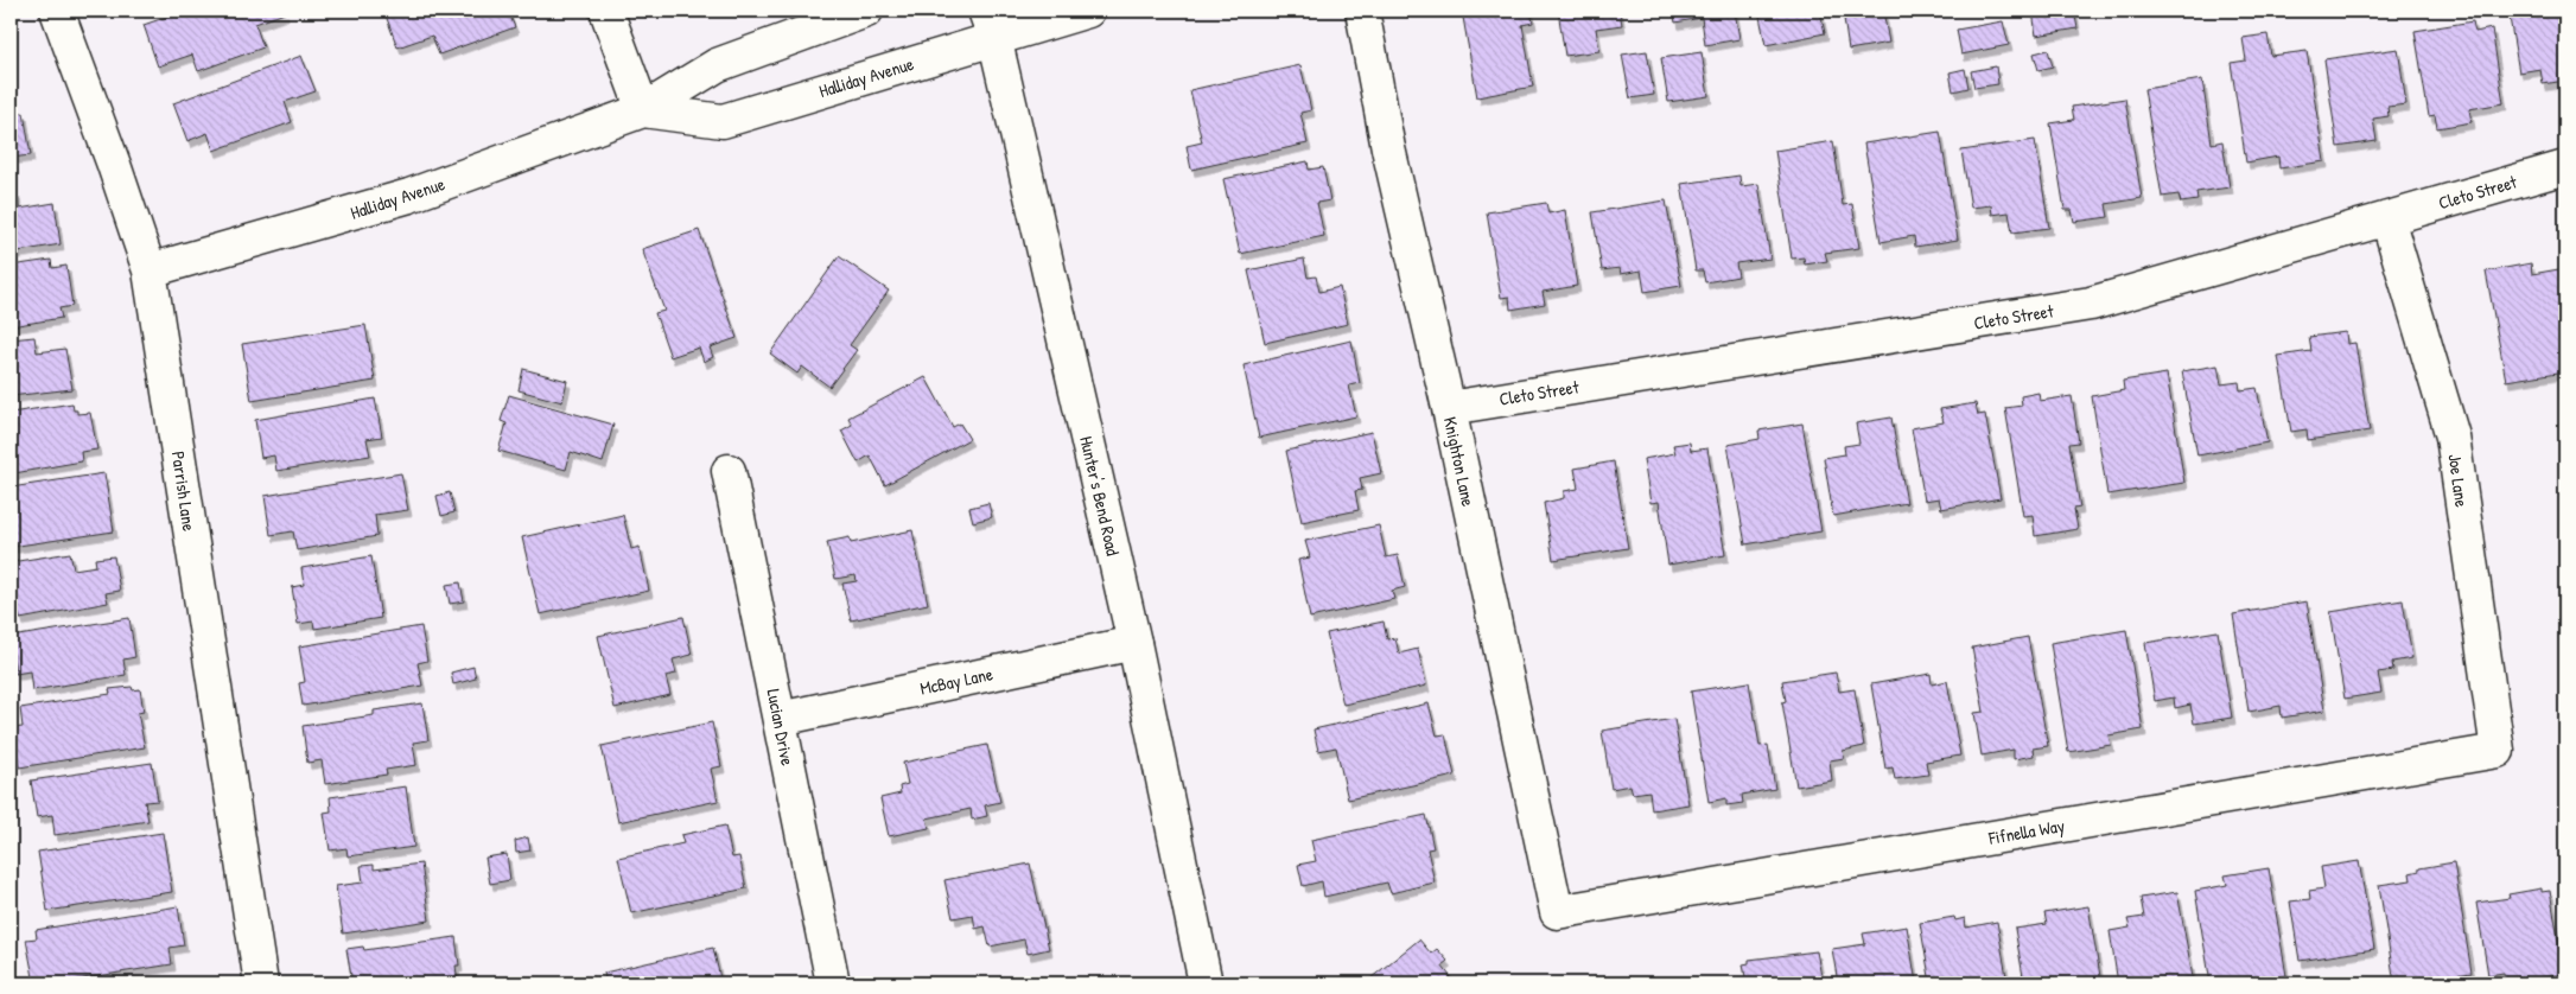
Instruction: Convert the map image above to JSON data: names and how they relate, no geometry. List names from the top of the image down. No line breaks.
{"streets":{"street":["Halliday Avenue","Cleto Street","Knighton Lane","Joe Lane","Parrish Lane","Hunter's Bend Road","McBay Lane","Lucian Drive","Fifnella Way"]},"crossings":[["Halliday Avenue","Parrish Lane"],["Halliday Avenue","Hunter's Bend Road"],["Cleto Street","Knighton Lane"],["Cleto Street","Joe Lane"],["Knighton Lane","Fifnella Way"],["Joe Lane","Fifnella Way"],["Hunter's Bend Road","McBay Lane"],["McBay Lane","Lucian Drive"]]}
